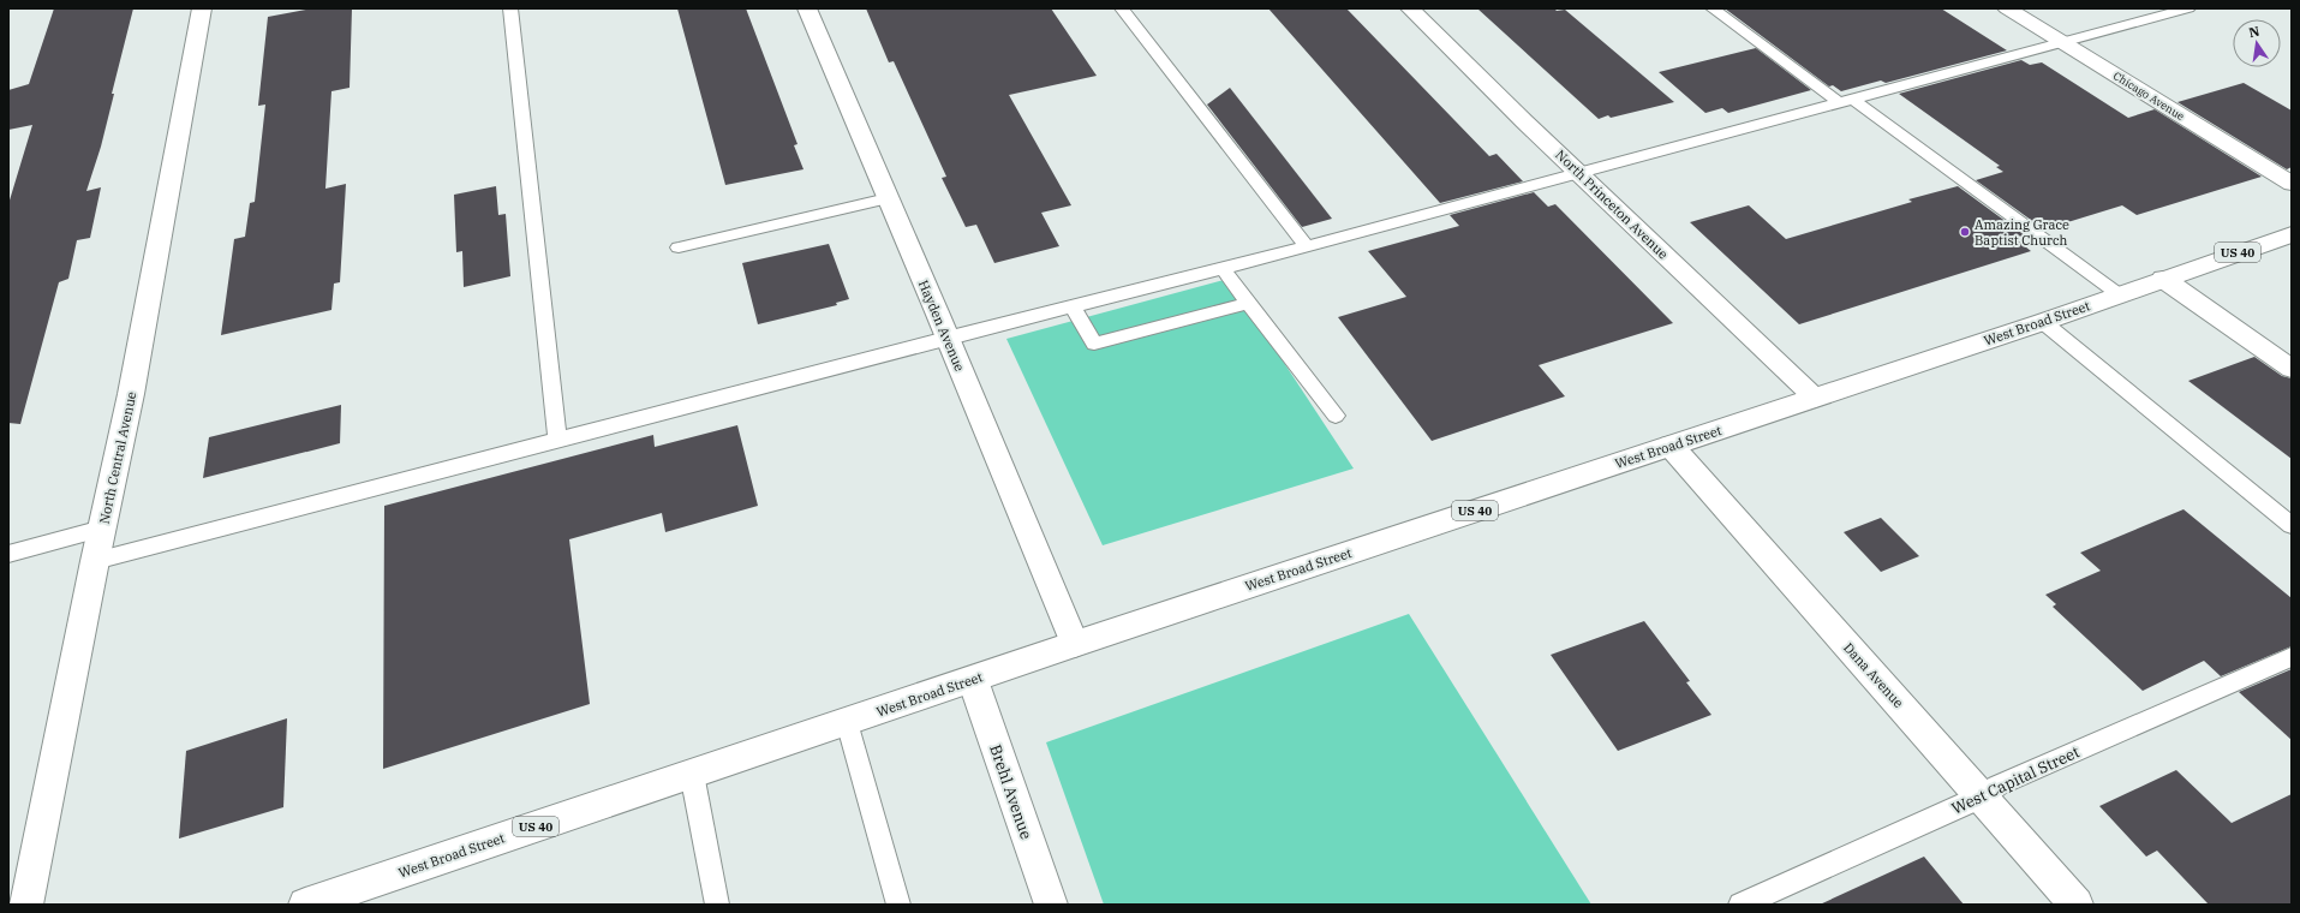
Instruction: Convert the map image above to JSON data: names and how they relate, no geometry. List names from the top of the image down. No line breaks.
{"streets":{"main road":["Chicago Avenue","North Princeton Avenue","US 40","West Broad Street","Hayden Avenue","North Central Avenue","Dana Avenue","Brehl Avenue"],"lane":["West Capital Street"]},"crossings":[["North Princeton Avenue","West Broad Street"],["West Broad Street","Hayden Avenue"],["West Broad Street","Dana Avenue"],["West Broad Street","Brehl Avenue"],["Dana Avenue","West Capital Street"]],"places":["Amazing Grace Baptist Church"],"north":"top"}
